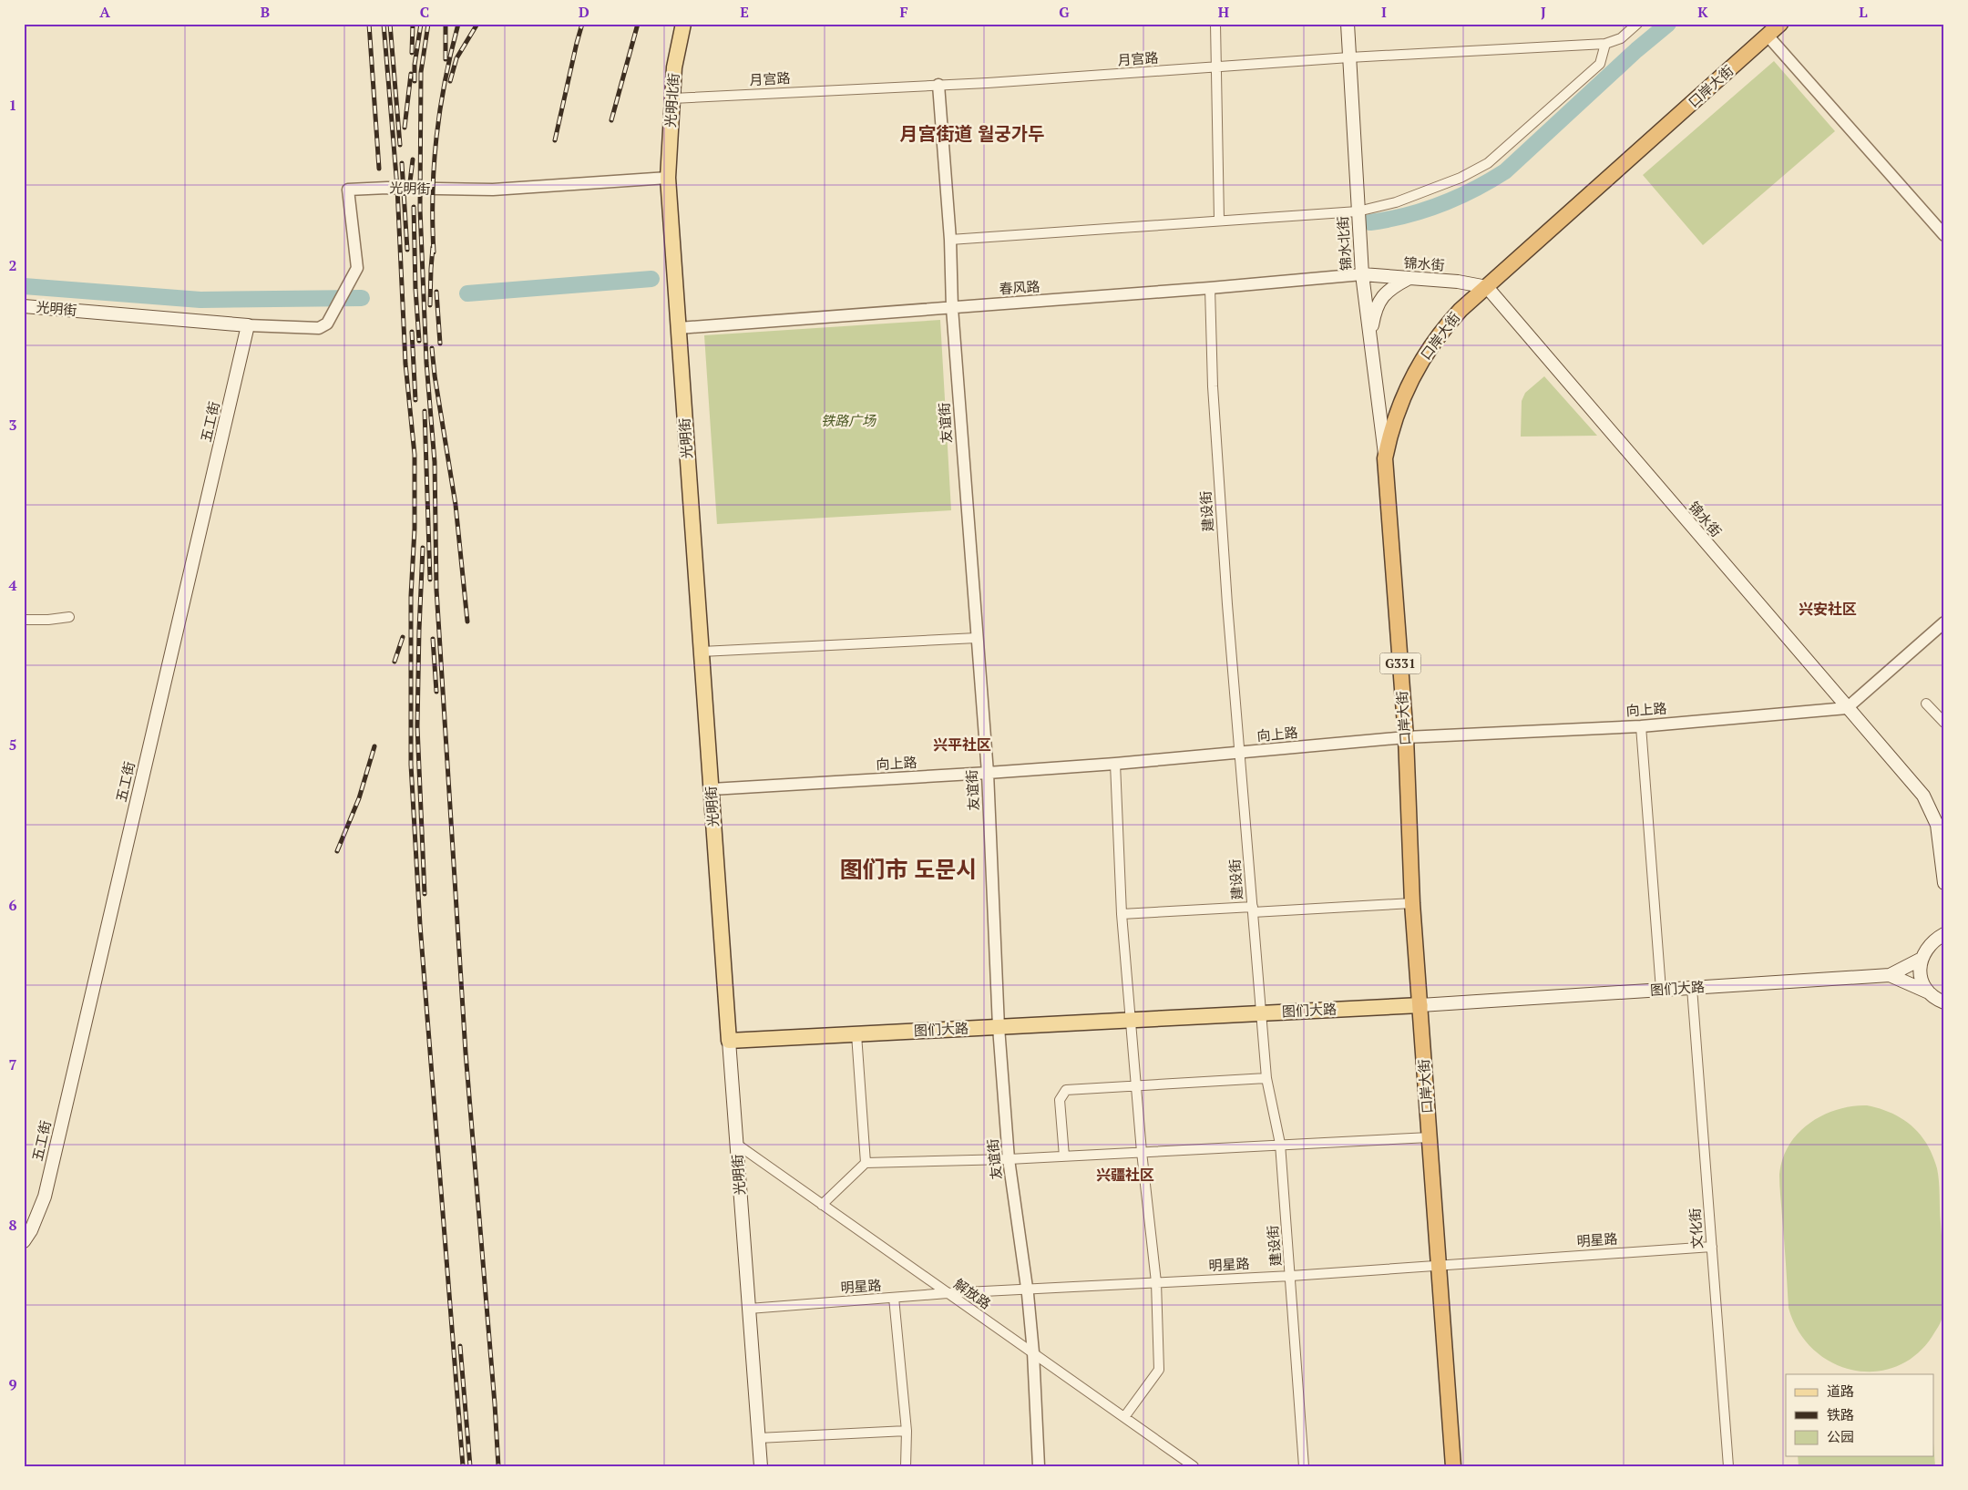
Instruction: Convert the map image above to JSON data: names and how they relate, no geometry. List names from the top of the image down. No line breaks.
{"streets":{"highway":["口岸大街","G331"],"main road":["光明北街","光明街","锦水北街","锦水街","五工街","图们大路"],"street":["月宫路","春风路","友谊街","建设街","向上路","文化街","明星路","解放路"]},"crossings":[["月宫路","光明北街"],["月宫路","锦水北街"],["月宫路","友谊街"],["口岸大街","锦水北街"],["口岸大街","锦水街"],["口岸大街","向上路"],["口岸大街","图们大路"],["口岸大街","明星路"],["光明北街","光明街"],["光明街","春风路"],["光明街","五工街"],["光明街","向上路"],["光明街","图们大路"],["光明街","明星路"],["光明街","解放路"],["锦水北街","锦水街"],["锦水北街","春风路"],["锦水街","春风路"],["锦水街","向上路"],["春风路","友谊街"],["春风路","建设街"],["友谊街","向上路"],["友谊街","图们大路"],["友谊街","明星路"],["友谊街","解放路"],["建设街","向上路"],["建设街","图们大路"],["建设街","明星路"],["图们大路","文化街"],["文化街","明星路"],["明星路","解放路"]],"districts":["月宫街道 월궁가두","兴安社区","兴平社区","图们市 도문시","兴疆社区"],"parks":["铁路广场"],"legend":["道路","铁路","公园"],"grid":{"columns":["A","B","C","D","E","F","G","H","I","J","K","L"],"rows":["1","2","3","4","5","6","7","8","9"]}}
